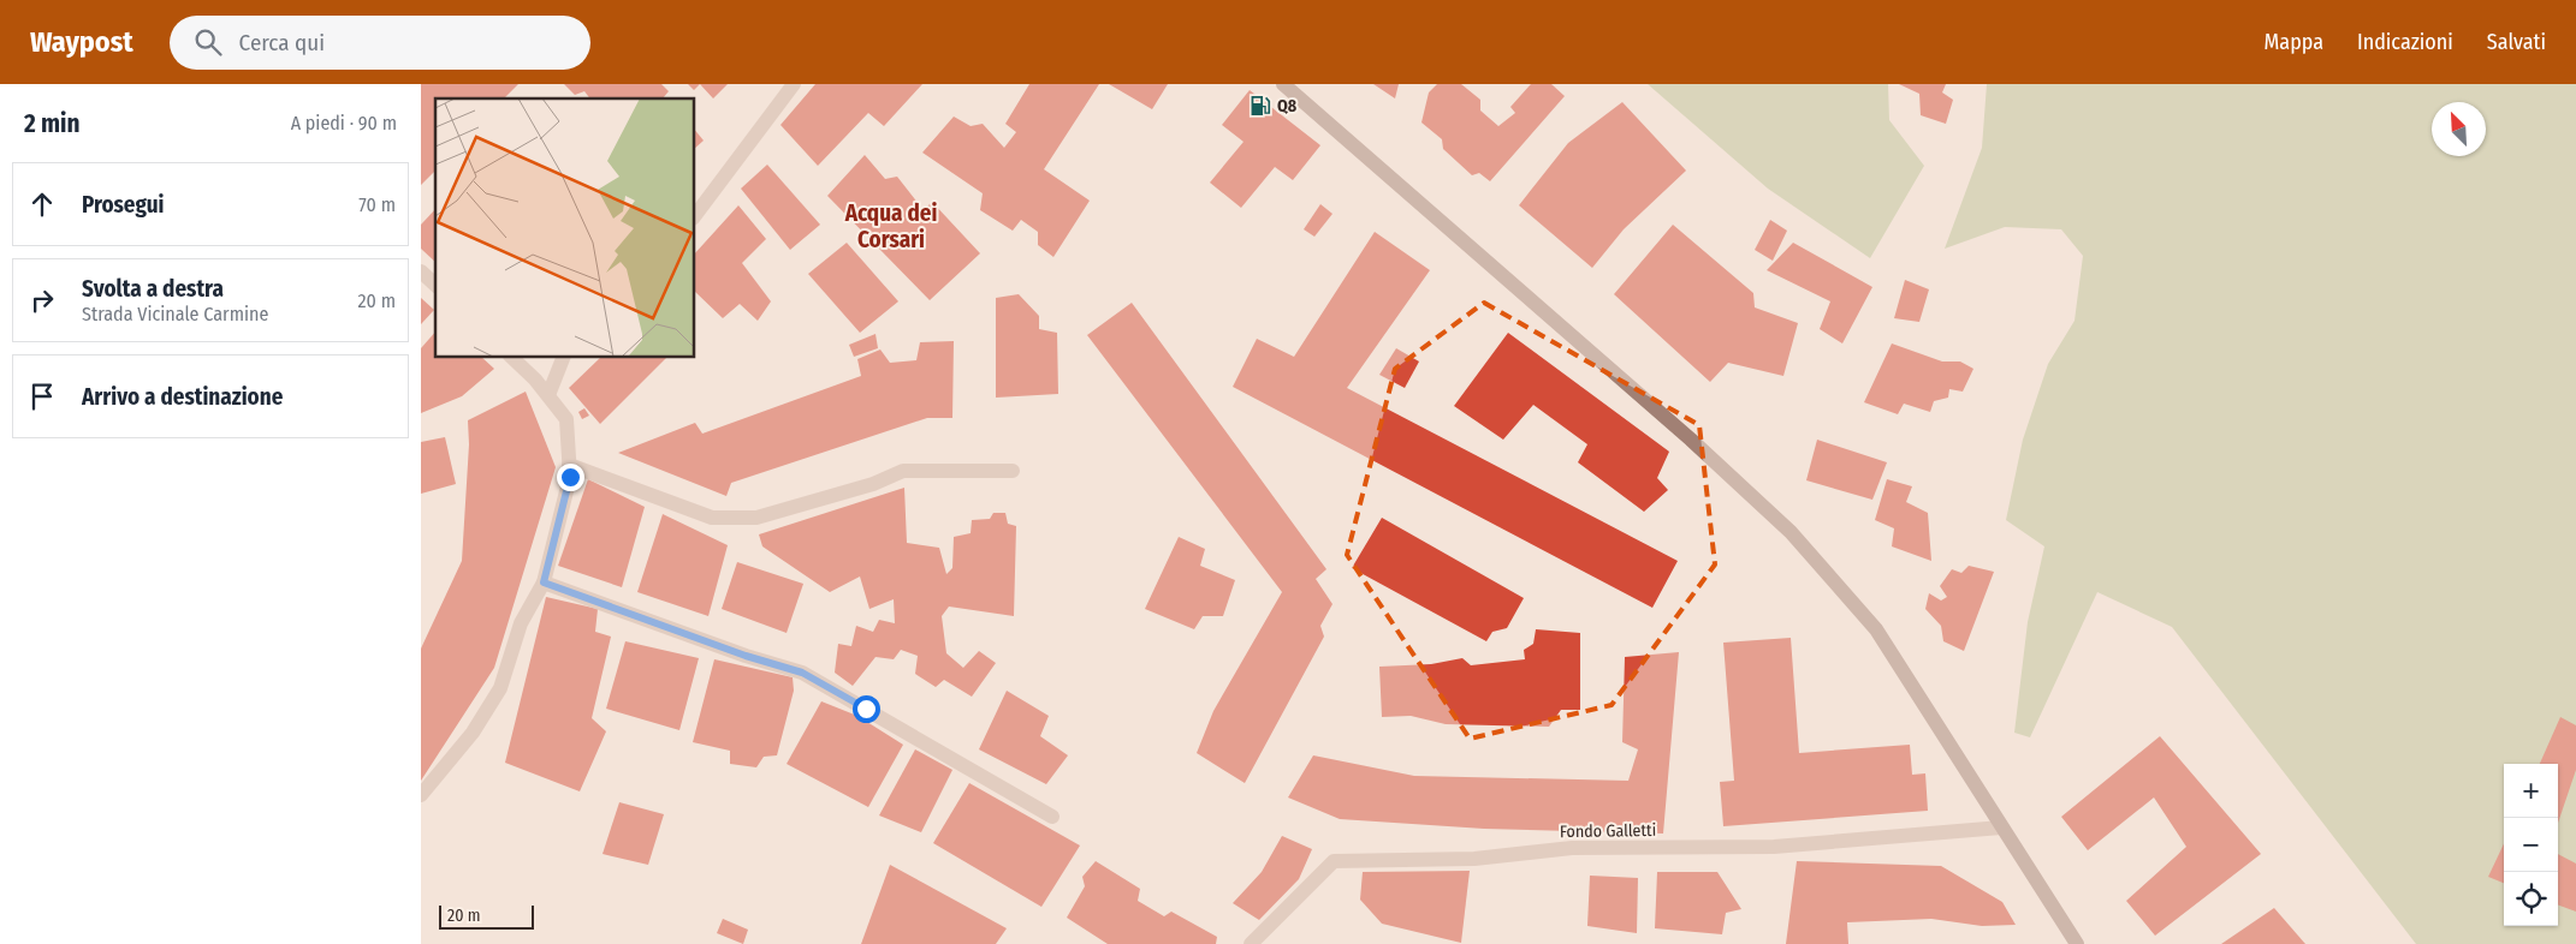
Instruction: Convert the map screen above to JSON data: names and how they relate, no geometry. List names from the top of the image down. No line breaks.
{"streets":{"street":["Fondo Galletti"]},"districts":["Acqua dei Corsari"],"places":{"fuel station":["Q8"]},"scale_bar":"20 m","north":"top left","page":{"header":"Waypost","search":"Cerca qui","nav":["Mappa","Indicazioni","Salvati"],"heading":["2 min","A piedi · 90 m"],"list":[["Prosegui","70 m"],["Svolta a destra","Strada Vicinale Carmine","20 m"],"Arrivo a destinazione"],"map_buttons":["+","−"],"scale":"20 m"}}
